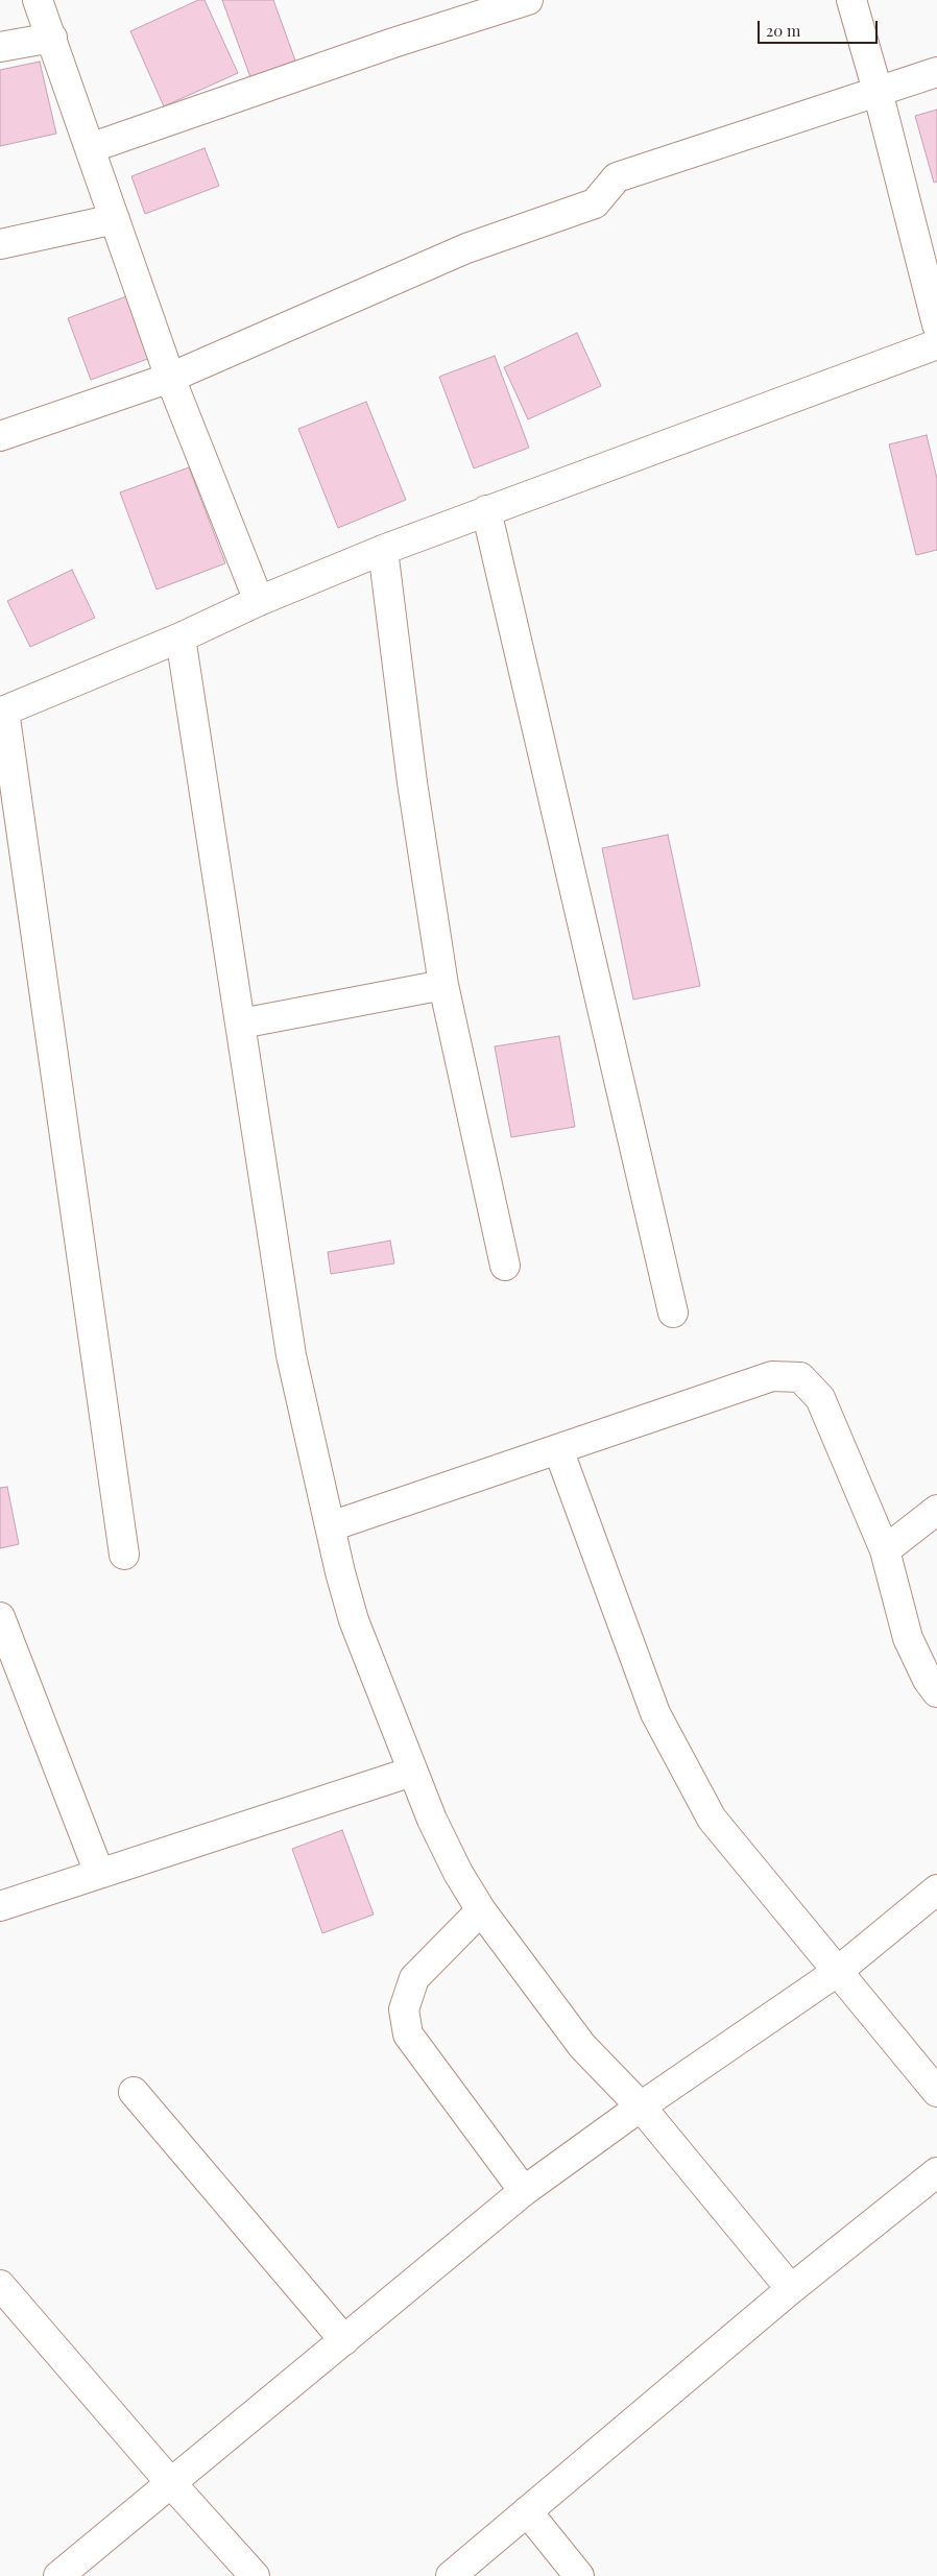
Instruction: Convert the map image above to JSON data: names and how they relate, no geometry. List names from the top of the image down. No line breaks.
{"scale_bar":"20 m"}
